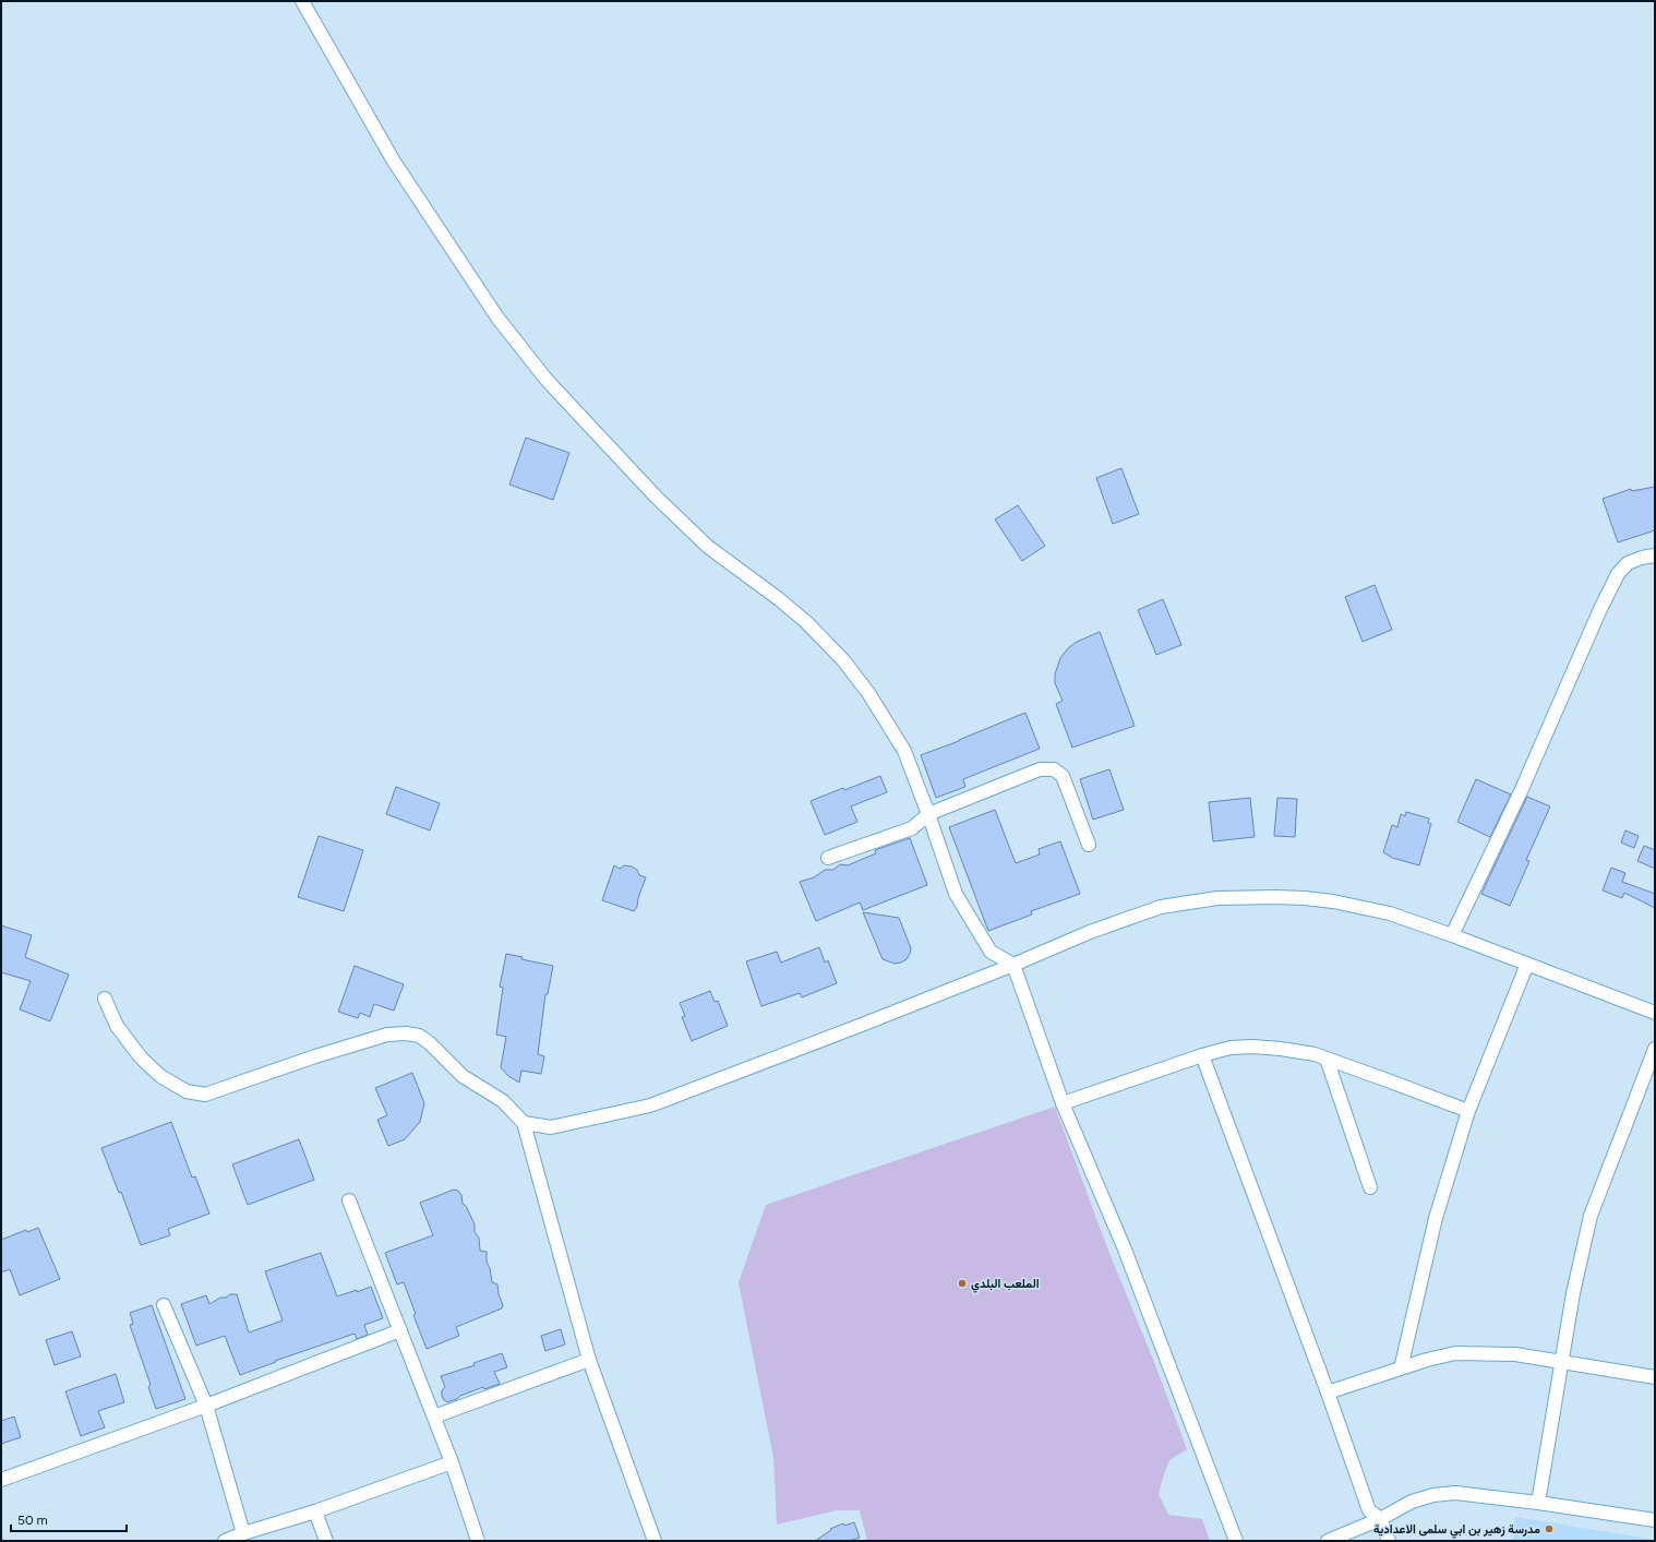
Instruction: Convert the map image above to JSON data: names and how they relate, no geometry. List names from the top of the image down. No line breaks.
{"places":["الملعب البلدي","مدرسة زهير بن ابي سلمى الاعدادية"],"scale_bar":"50 m"}
